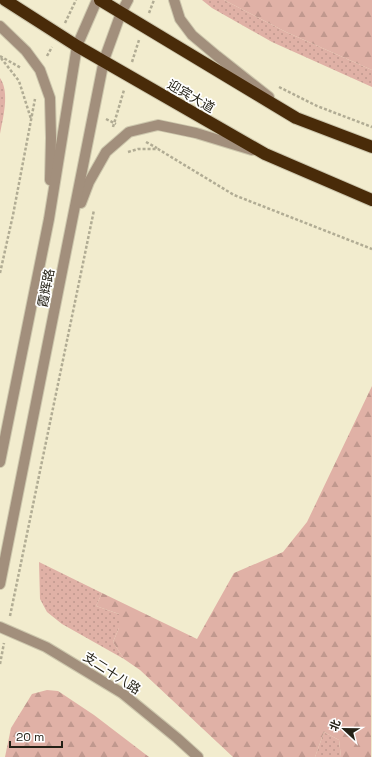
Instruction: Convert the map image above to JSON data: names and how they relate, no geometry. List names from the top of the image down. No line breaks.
{"streets":{"highway":["迎宾大道"],"street":["霞辉路","支二十八路"]},"crossings":[["迎宾大道","霞辉路"]],"scale_bar":"20 m","north":"left"}
